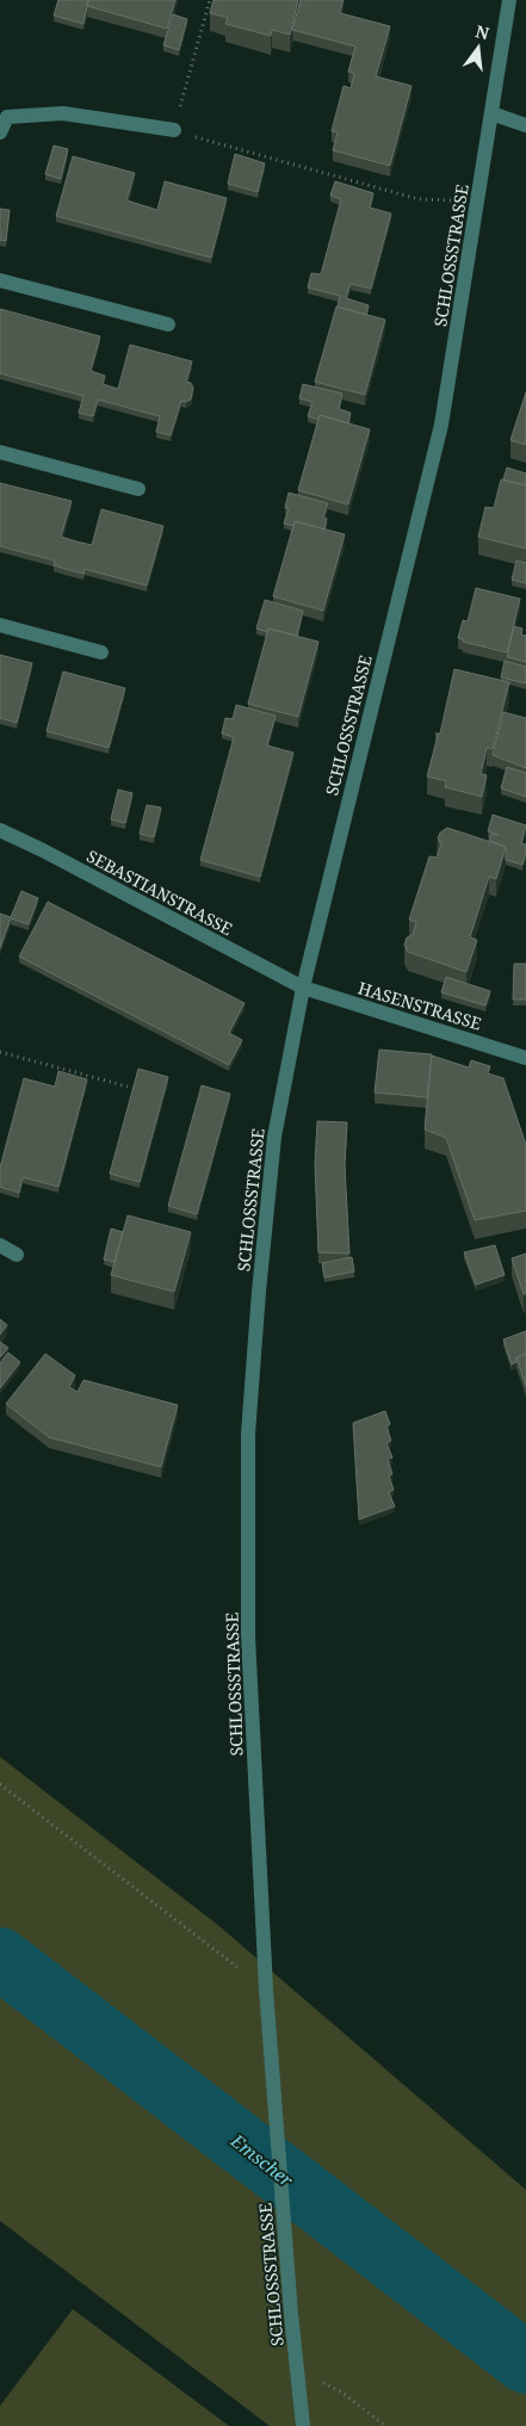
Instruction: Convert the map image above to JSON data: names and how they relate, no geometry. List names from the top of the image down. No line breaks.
{"streets":{"street":["SCHLOSSSTRASSE","SEBASTIANSTRASSE","HASENSTRASSE"]},"crossings":[["SCHLOSSSTRASSE","SEBASTIANSTRASSE"],["SCHLOSSSTRASSE","HASENSTRASSE"],["SEBASTIANSTRASSE","HASENSTRASSE"]],"water":["Emscher"],"north":"top"}
